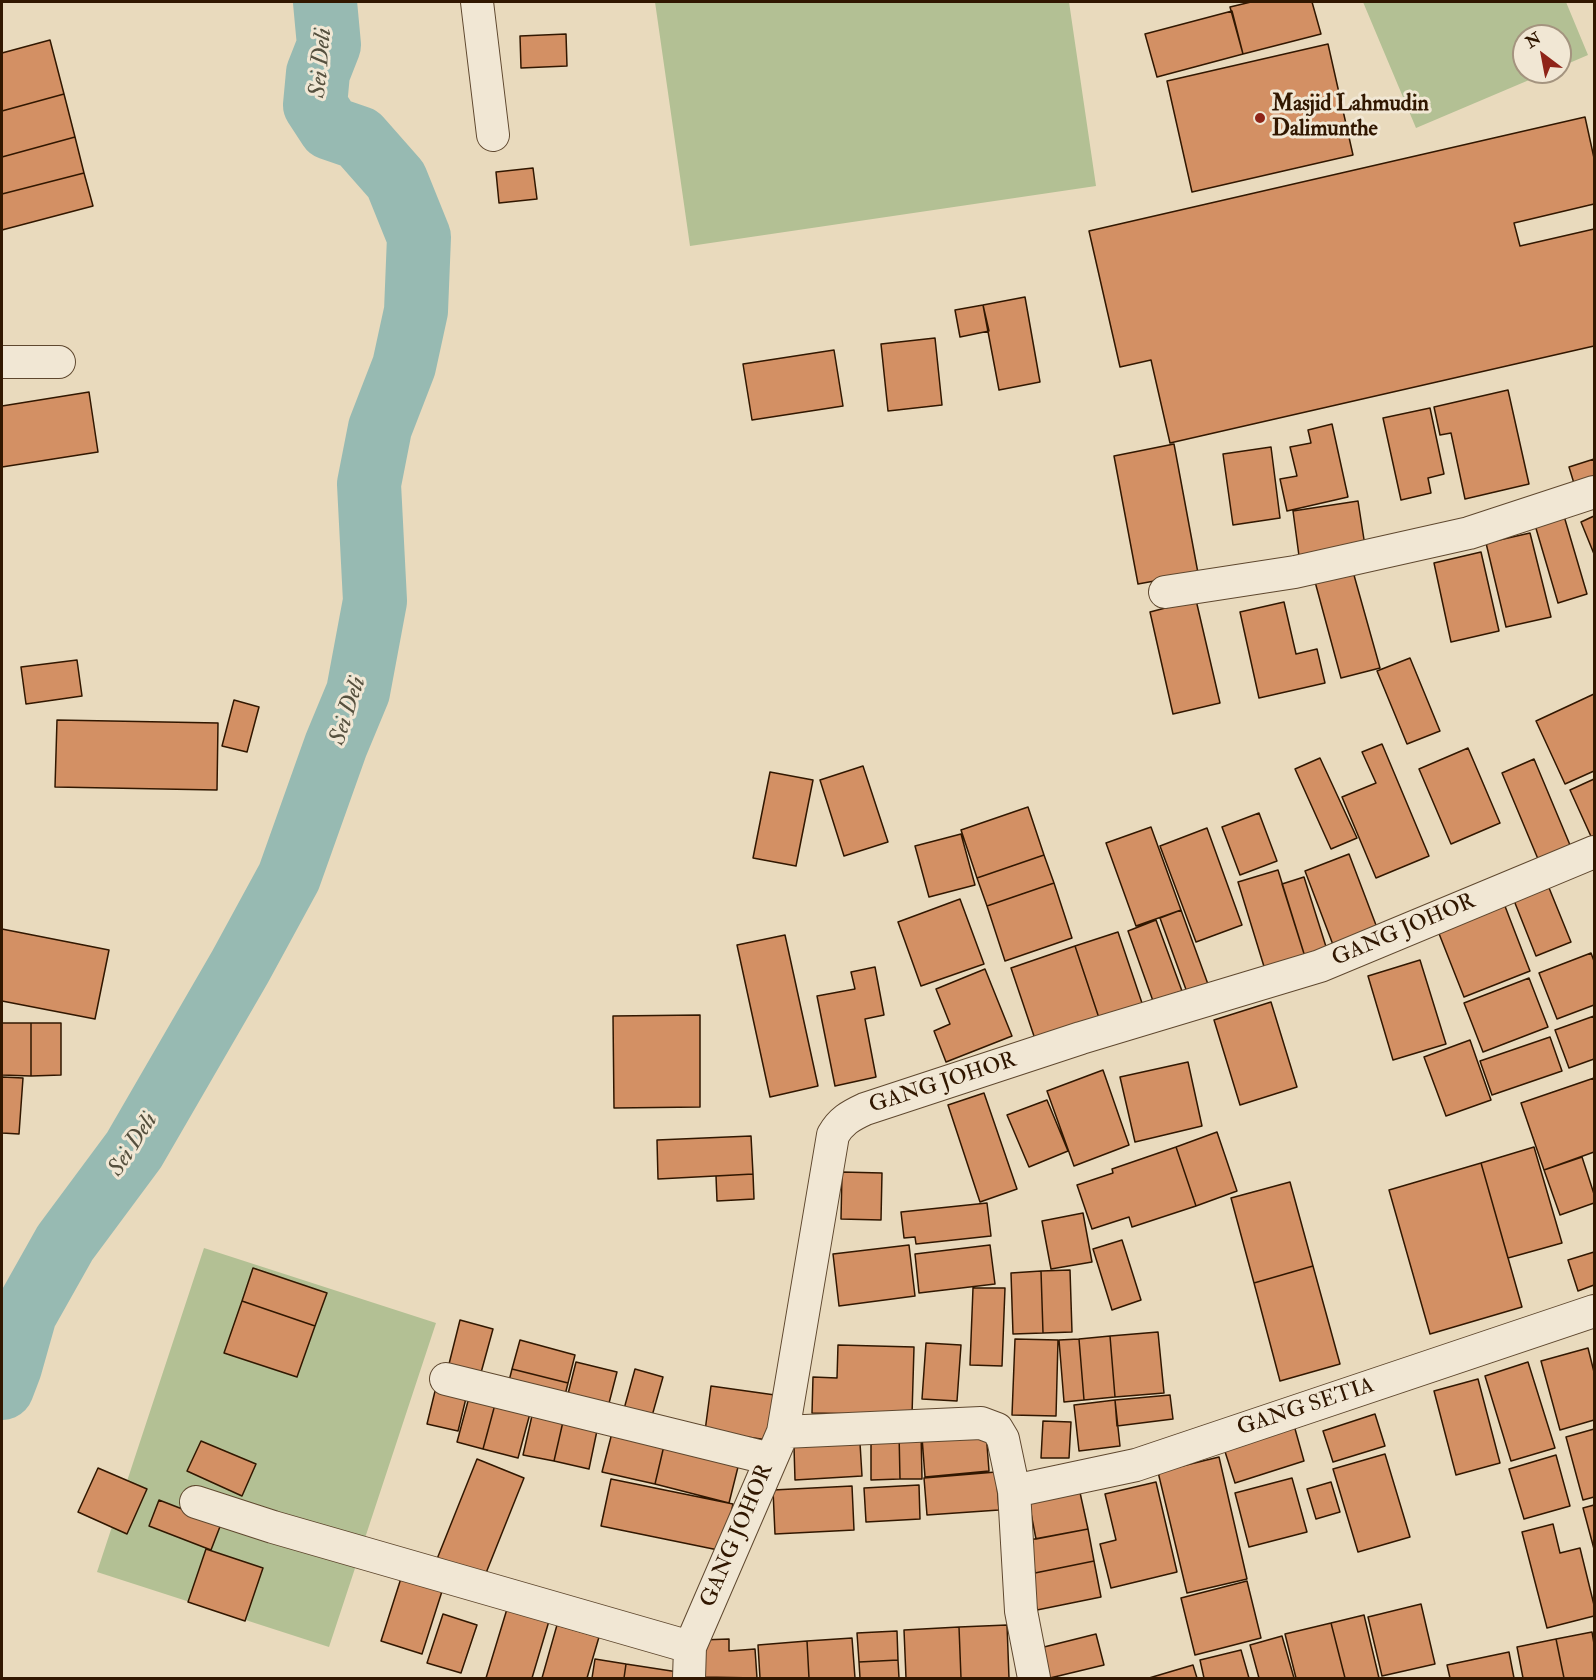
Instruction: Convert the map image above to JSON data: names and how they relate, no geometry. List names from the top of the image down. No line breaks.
{"streets":{"street":["GANG JOHOR","GANG SETIA"]},"water":["Sei Deli"],"places":["Masjid Lahmudin Dalimunthe"],"north":"top left"}
